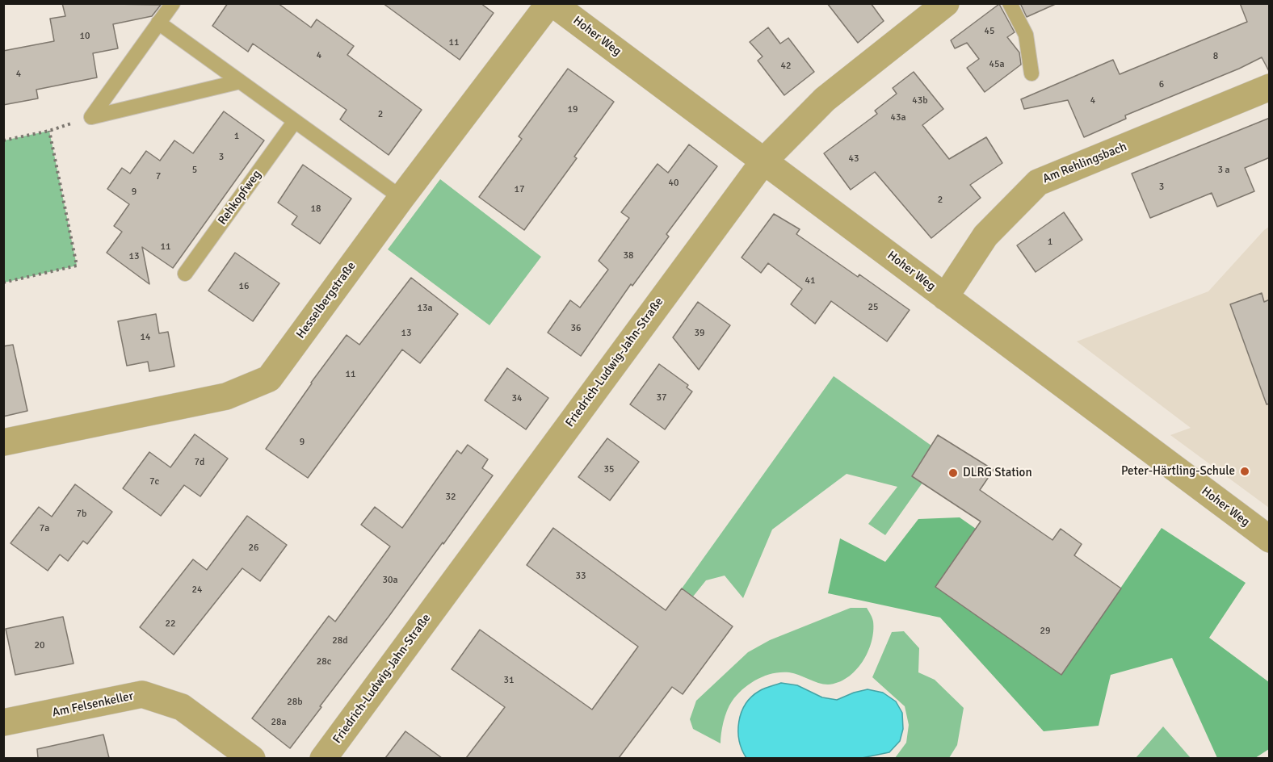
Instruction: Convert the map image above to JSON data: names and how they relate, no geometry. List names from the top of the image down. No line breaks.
{"streets":{"street":["Hoher Weg","Am Rehlingsbach","Hesselbergstraße","Friedrich-Ludwig-Jahn-Straße","Am Felsenkeller"],"lane":["Rehkopfweg"]},"crossings":[["Hoher Weg","Am Rehlingsbach"],["Hoher Weg","Hesselbergstraße"],["Hoher Weg","Friedrich-Ludwig-Jahn-Straße"]],"places":["Peter-Härtling-Schule","DLRG Station"],"house_numbers":["45","10","11","4","8","45a","42","4","6","43b","4","19","2","43a","1","3","43","5","3 a","7","40","3","17","9","2","18","1","11","38","13","41","16","25","13a","36","13","39","14","11","37","34","9","7d","35","7c","32","7b","7a","26","33","30a","24","22","29","28d","20","28c","31","28b","28a"]}
